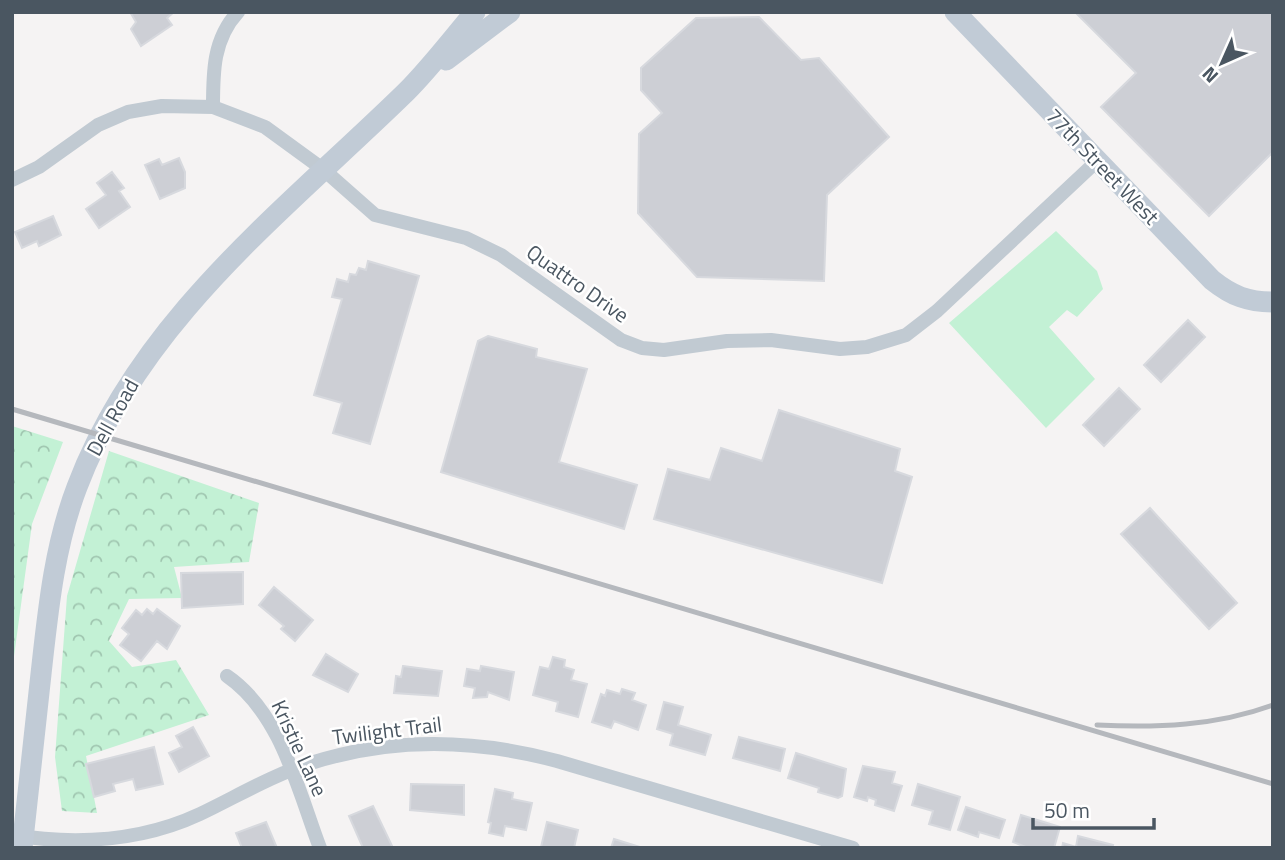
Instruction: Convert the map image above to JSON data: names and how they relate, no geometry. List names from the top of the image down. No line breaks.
{"streets":{"street":["77th Street West","Quattro Drive","Dell Road","Twilight Trail","Kristie Lane"]},"crossings":[["77th Street West","Quattro Drive"],["Quattro Drive","Dell Road"],["Dell Road","Twilight Trail"],["Twilight Trail","Kristie Lane"]],"scale_bar":"50 m","north":"bottom left"}
